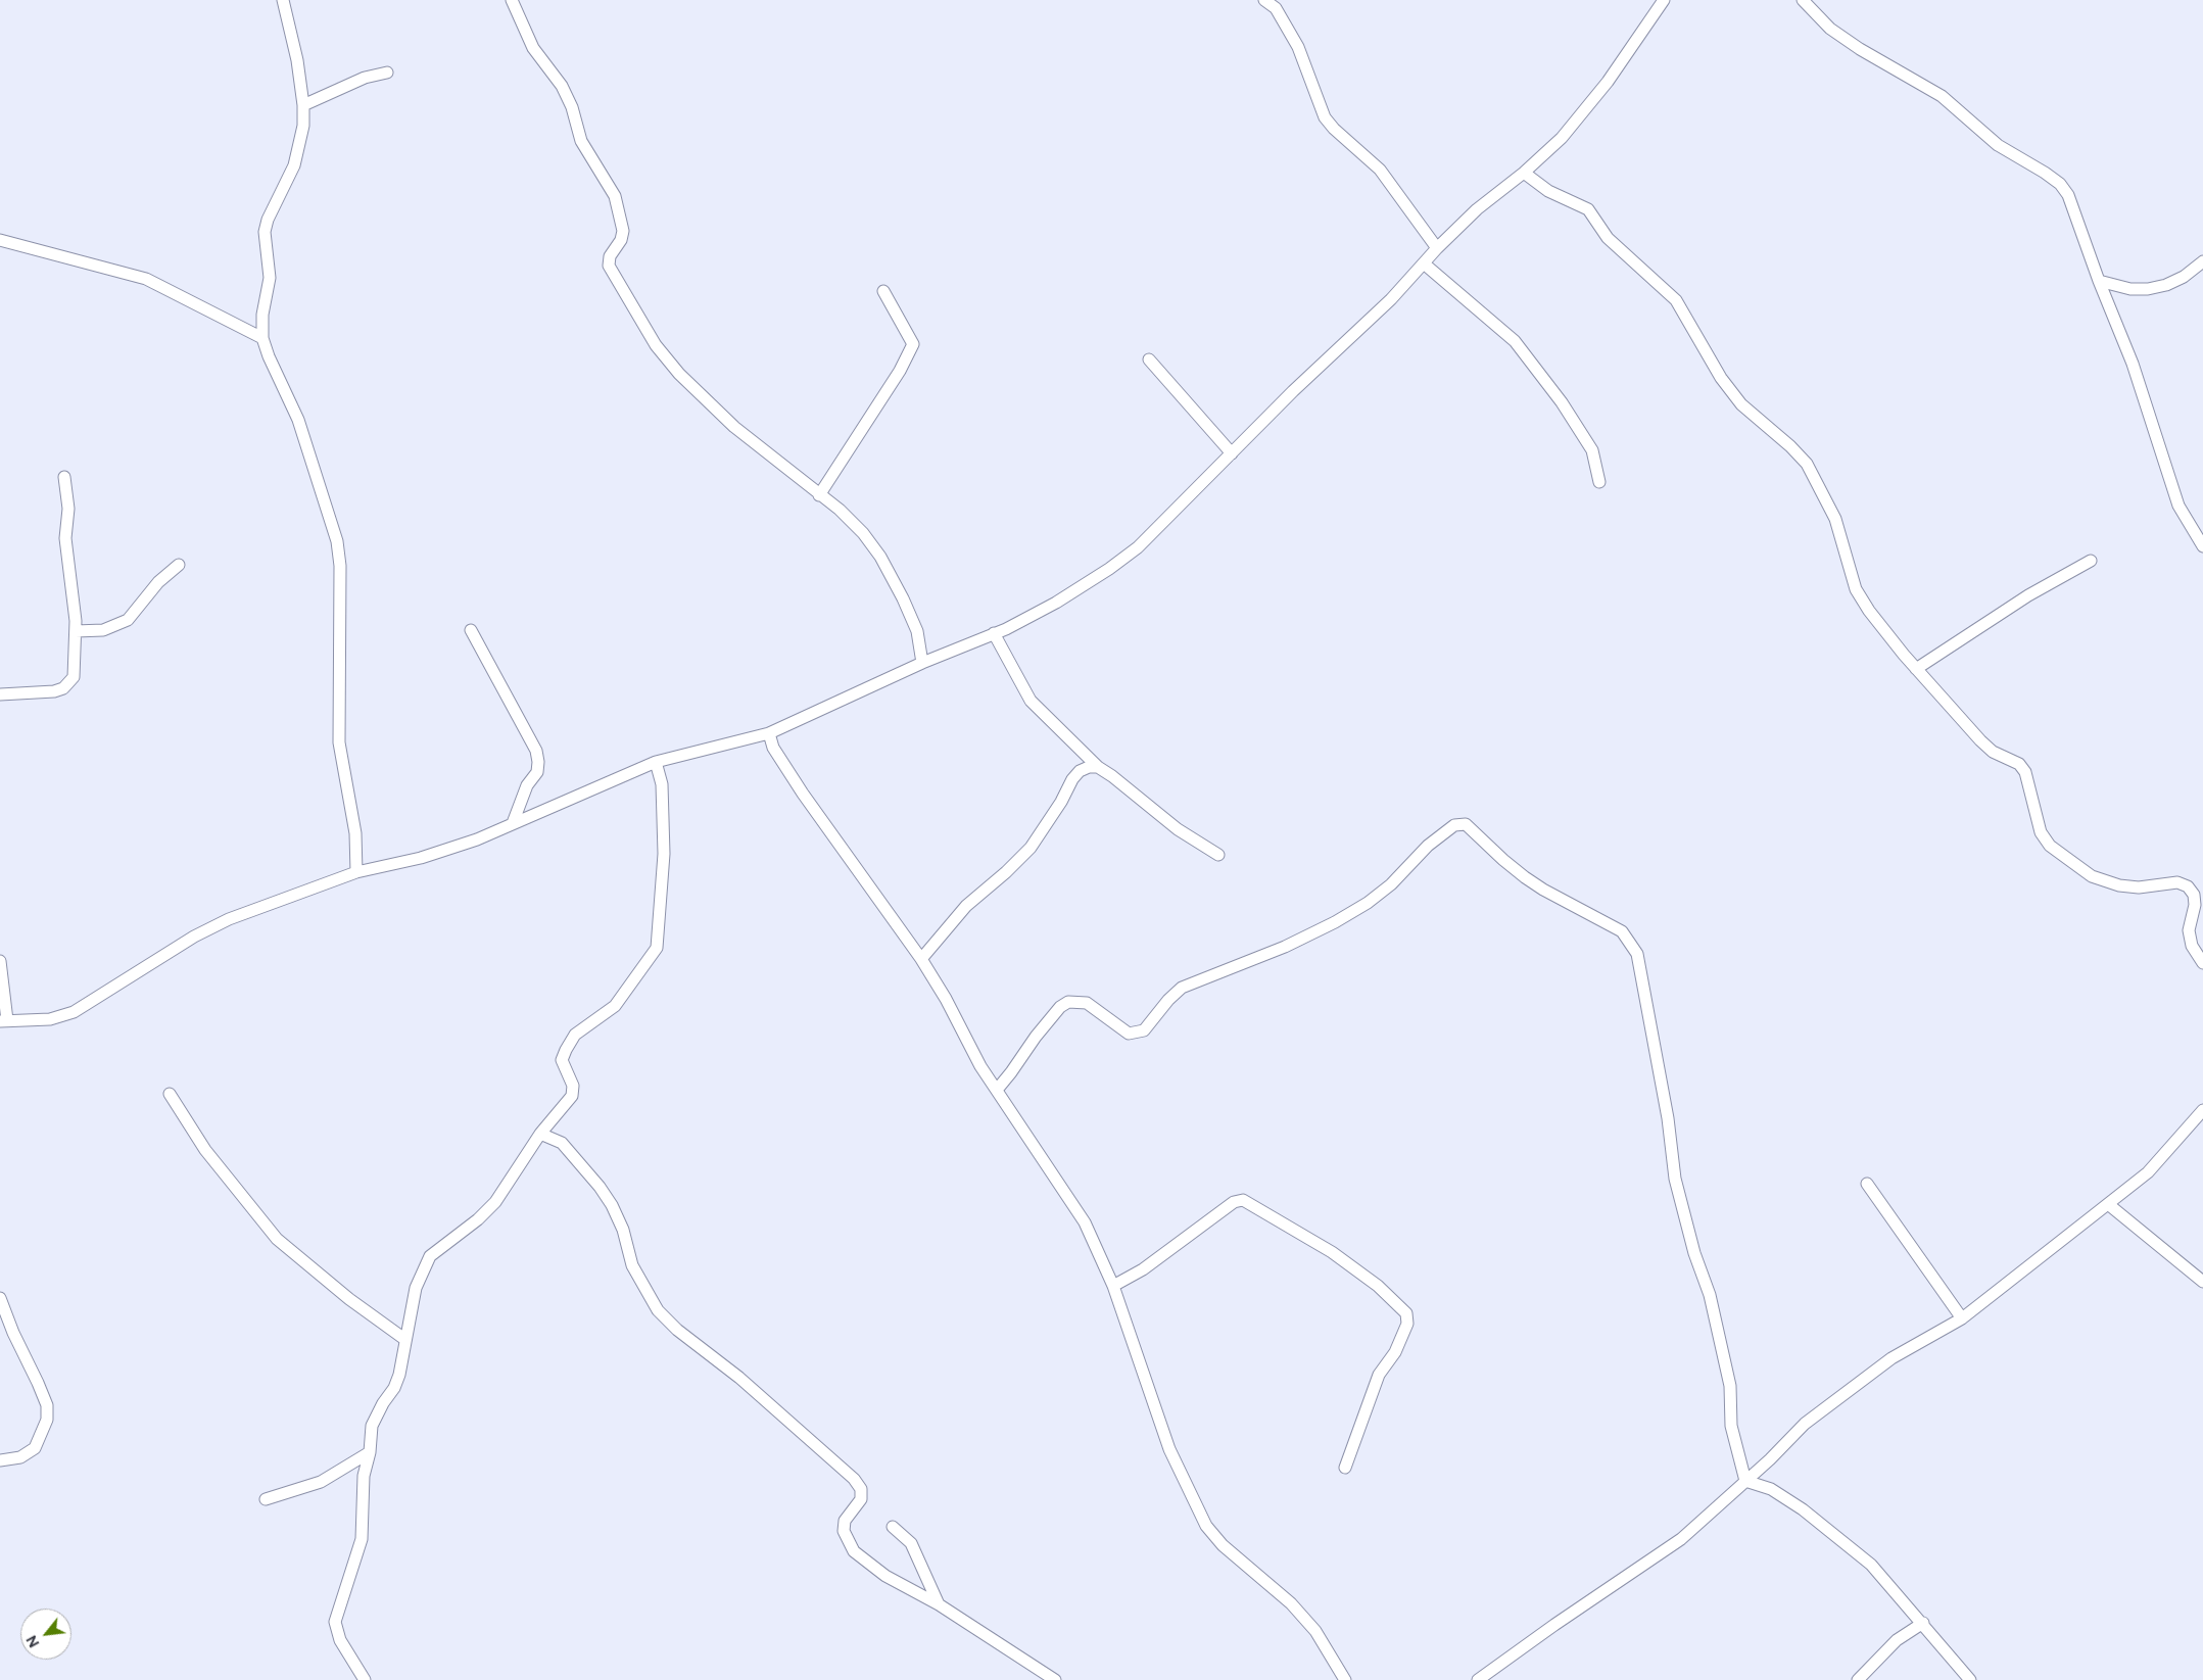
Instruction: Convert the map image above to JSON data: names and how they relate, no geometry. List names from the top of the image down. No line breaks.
{"north":"bottom left"}
